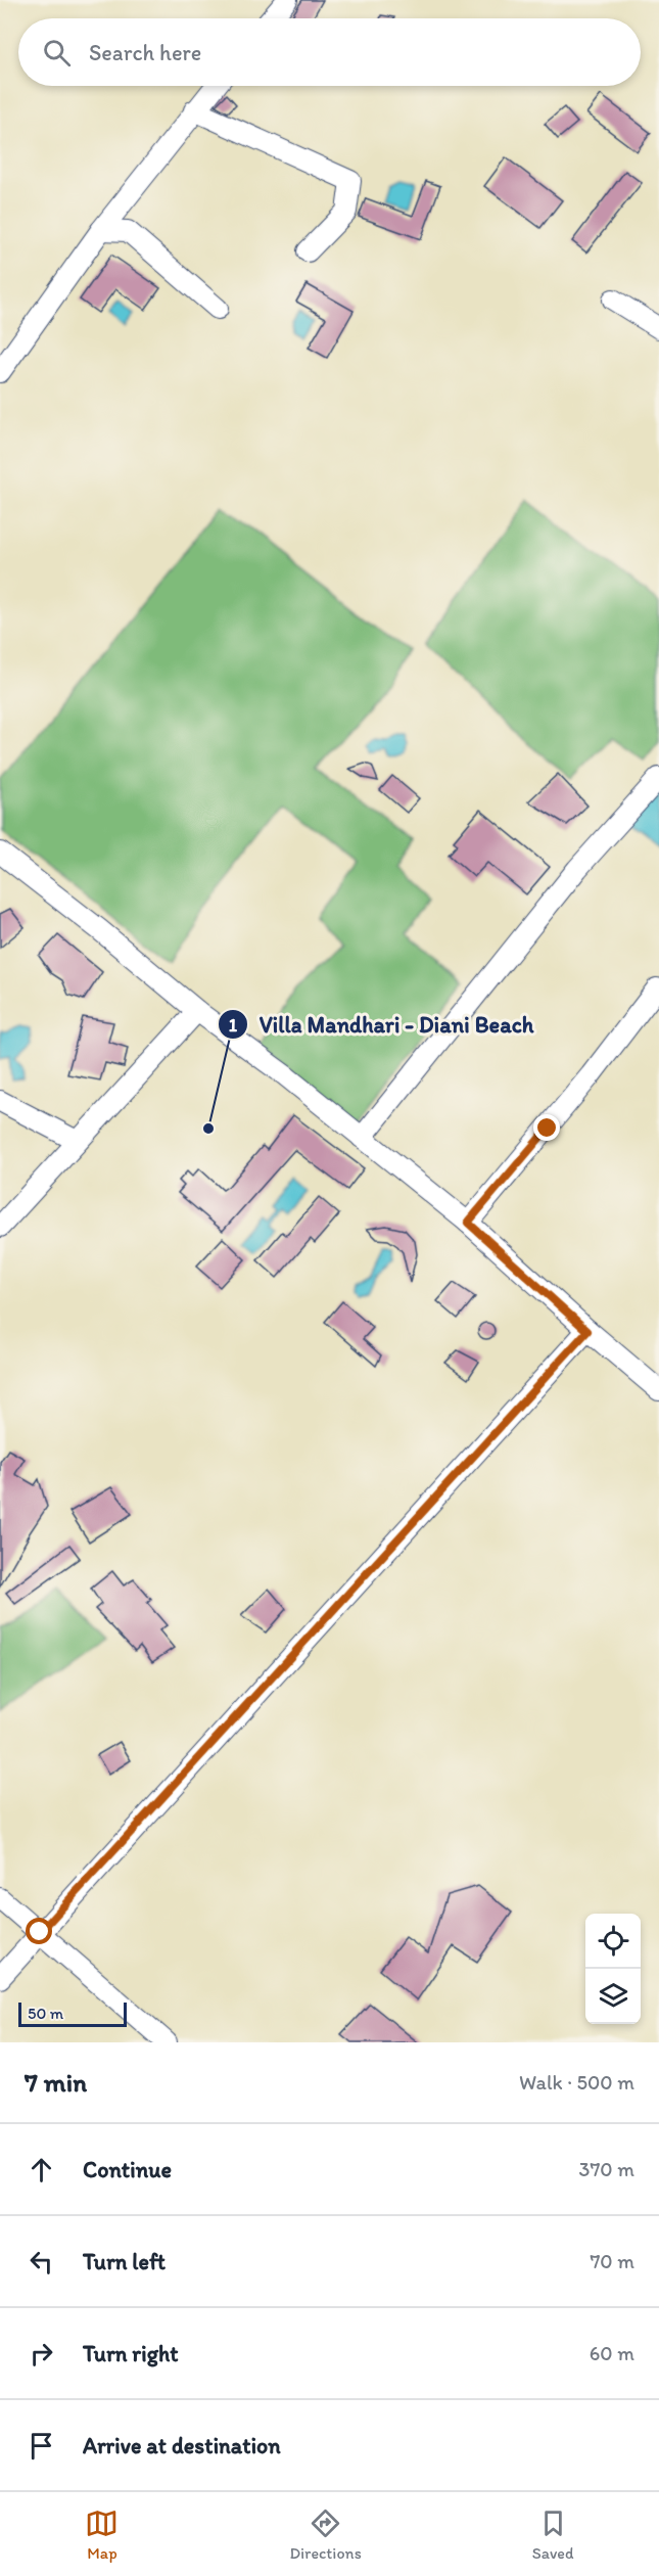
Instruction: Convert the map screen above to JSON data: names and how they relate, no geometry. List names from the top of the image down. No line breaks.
{"places":["Villa Mandhari - Diani Beach"],"scale_bar":"50 m","page":{"search":"Search here","scale":"50 m","heading":["7 min","Walk · 500 m"],"list":[["Continue","370 m"],["Turn left","70 m"],["Turn right","60 m"],"Arrive at destination"],"nav":["Map","Directions","Saved"]}}
